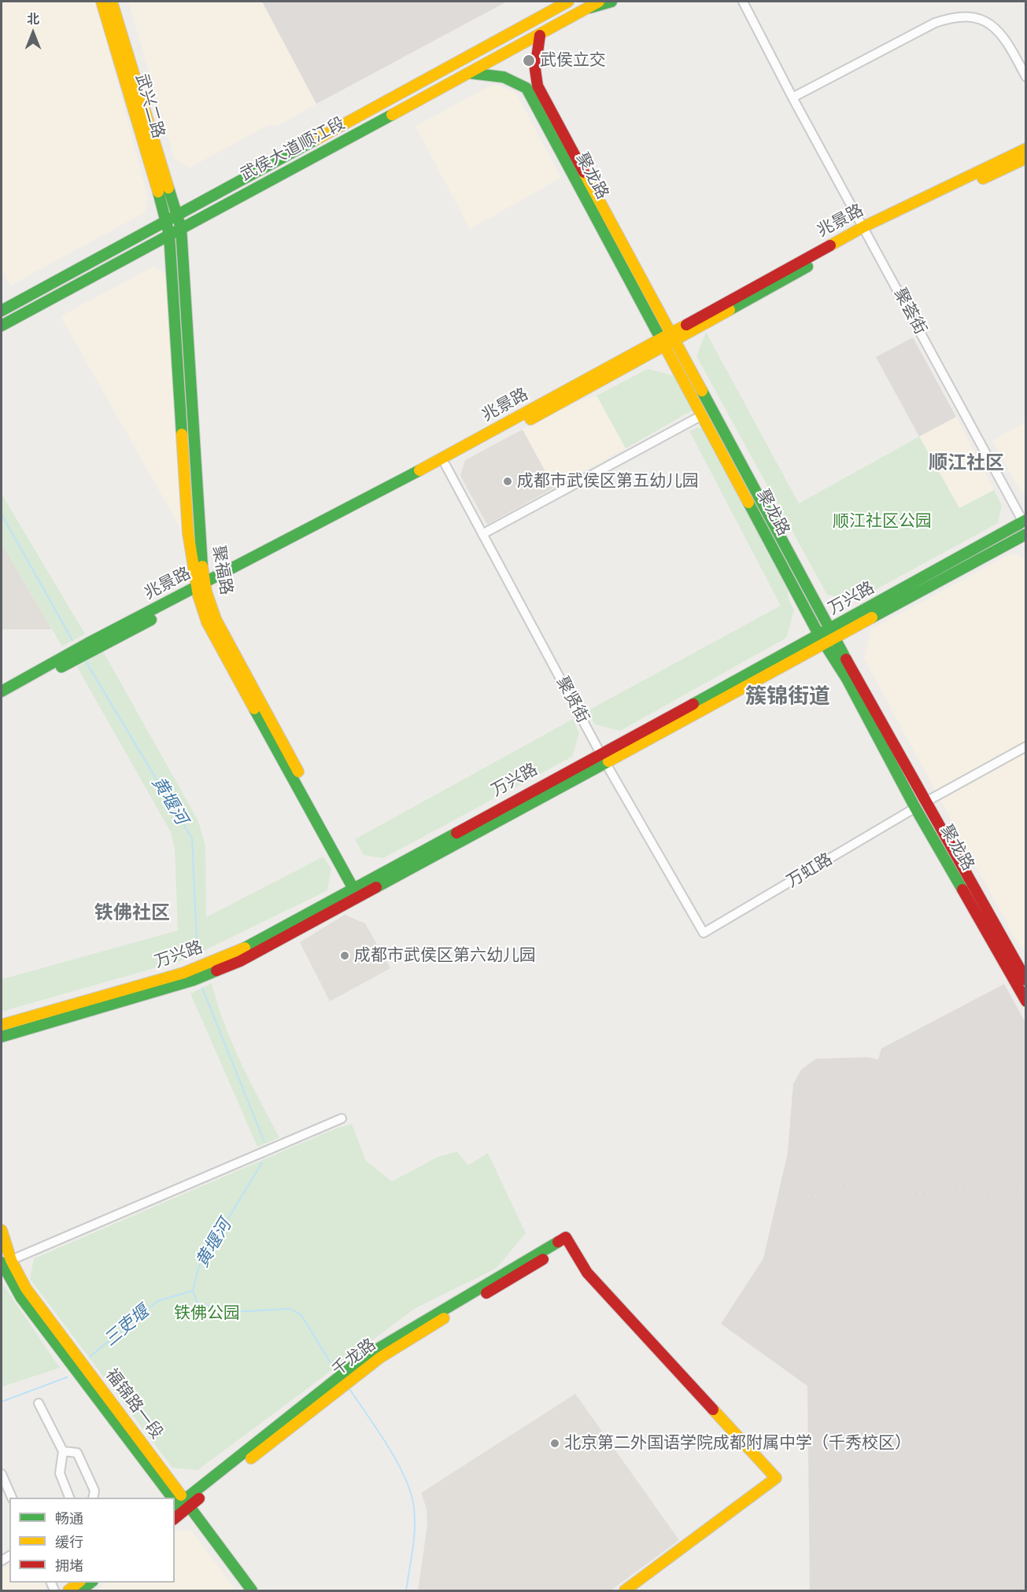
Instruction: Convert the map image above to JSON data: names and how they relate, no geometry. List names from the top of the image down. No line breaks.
{"streets":{"main road":["武兴二路","武侯大道顺江段","聚龙路","兆景路","聚福路","万兴路","千龙路","福锦路一段"],"street":["聚荟街","聚贤街","万虹路"]},"crossings":[["武兴二路","武侯大道顺江段"],["武兴二路","兆景路"],["武兴二路","聚福路"],["武侯大道顺江段","聚龙路"],["武侯大道顺江段","聚福路"],["聚龙路","兆景路"],["聚龙路","万兴路"],["聚龙路","万虹路"],["兆景路","聚荟街"],["兆景路","聚福路"],["兆景路","聚贤街"],["聚荟街","万兴路"],["聚福路","万兴路"],["万兴路","聚贤街"],["聚贤街","万虹路"],["千龙路","福锦路一段"]],"districts":["顺江社区","簇锦街道","铁佛社区"],"water":["黄堰河","三吏堰"],"parks":["顺江社区公园","铁佛公园"],"places":["武侯立交","成都市武侯区第五幼儿园","成都市武侯区第六幼儿园","北京第二外国语学院成都附属中学（千秀校区）"],"legend":["畅通","缓行","拥堵"],"north":"top"}
